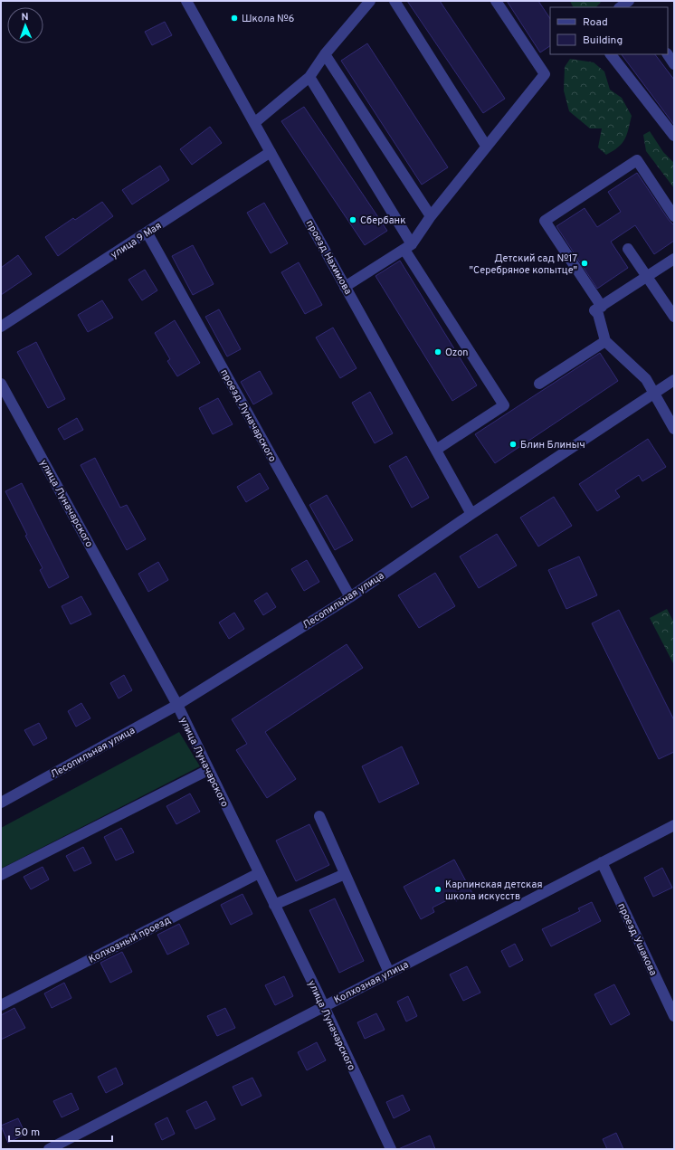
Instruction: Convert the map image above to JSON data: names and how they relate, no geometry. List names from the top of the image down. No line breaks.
{"streets":{"street":["улица 9 Мая","проезд Нахимова","проезд Луначарского","улица Луначарского","Лесопильная улица","Колхозный проезд","проезд Ушакова","Колхозная улица"]},"crossings":[["улица 9 Мая","проезд Нахимова"],["улица 9 Мая","проезд Луначарского"],["проезд Нахимова","Лесопильная улица"],["проезд Луначарского","Лесопильная улица"],["улица Луначарского","Лесопильная улица"],["улица Луначарского","Колхозный проезд"],["улица Луначарского","Колхозная улица"],["проезд Ушакова","Колхозная улица"]],"places":["Школа №6","Сбербанк","Детский сад №17 \"Серебряное копытце\"","Ozon","Блин Блиныч","Карпинская детская школа искусств"],"legend":["Road","Building"],"scale_bar":"50 m","north":"top"}
